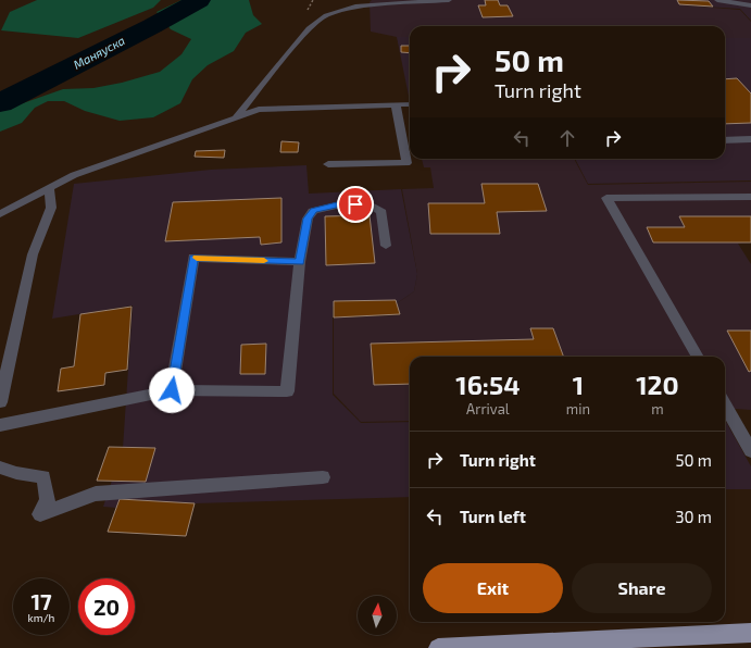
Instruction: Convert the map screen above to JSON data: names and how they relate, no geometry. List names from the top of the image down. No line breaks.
{"water":["Маняуска"],"north":"top","page":{"turn":["50 m","Turn right"],"eta":["16:54","Arrival","1","min","120","m"],"list":[{"name":"Turn right","value":"50 m"},{"name":"Turn left","value":"30 m"}],"buttons":["Exit","Share"],"speed":"17 km/h","limit":"20"}}
